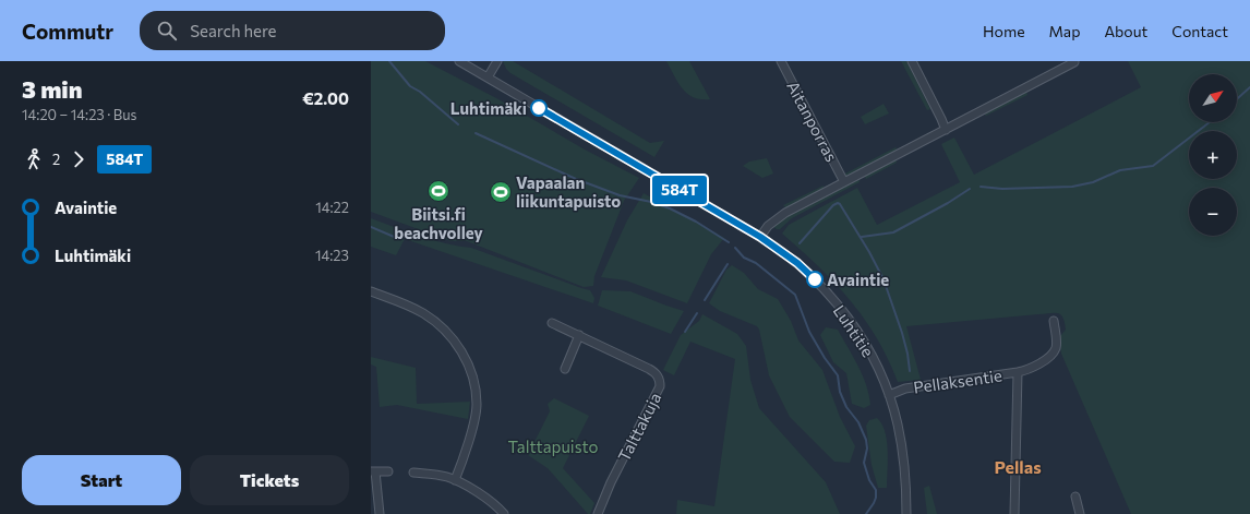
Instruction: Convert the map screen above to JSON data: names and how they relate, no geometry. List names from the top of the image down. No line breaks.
{"streets":{"street":["Aitanporras","Luhtitie","Pellaksentie","Talttakuja"]},"crossings":[["Luhtitie","Pellaksentie"]],"districts":["Pellas"],"parks":["Talttapuisto"],"places":{"other":["Luhtimäki","Avaintie"],"sports":["Biitsi.fi beachvolley","Vapaalan liikuntapuisto"]},"lines":["bus line 584T"],"north":"top right","page":{"header":"Commutr","search":"Search here","nav":["Home","Map","About","Contact"],"heading":["3 min","14:20 – 14:23 · Bus","€2.00"],"on_map":"584T","map_buttons":["+","−"],"legs":["2","584T"],"list":[{"name":"Avaintie","value":"14:22"},{"name":"Luhtimäki","value":"14:23"}],"buttons":["Start","Tickets"]}}
